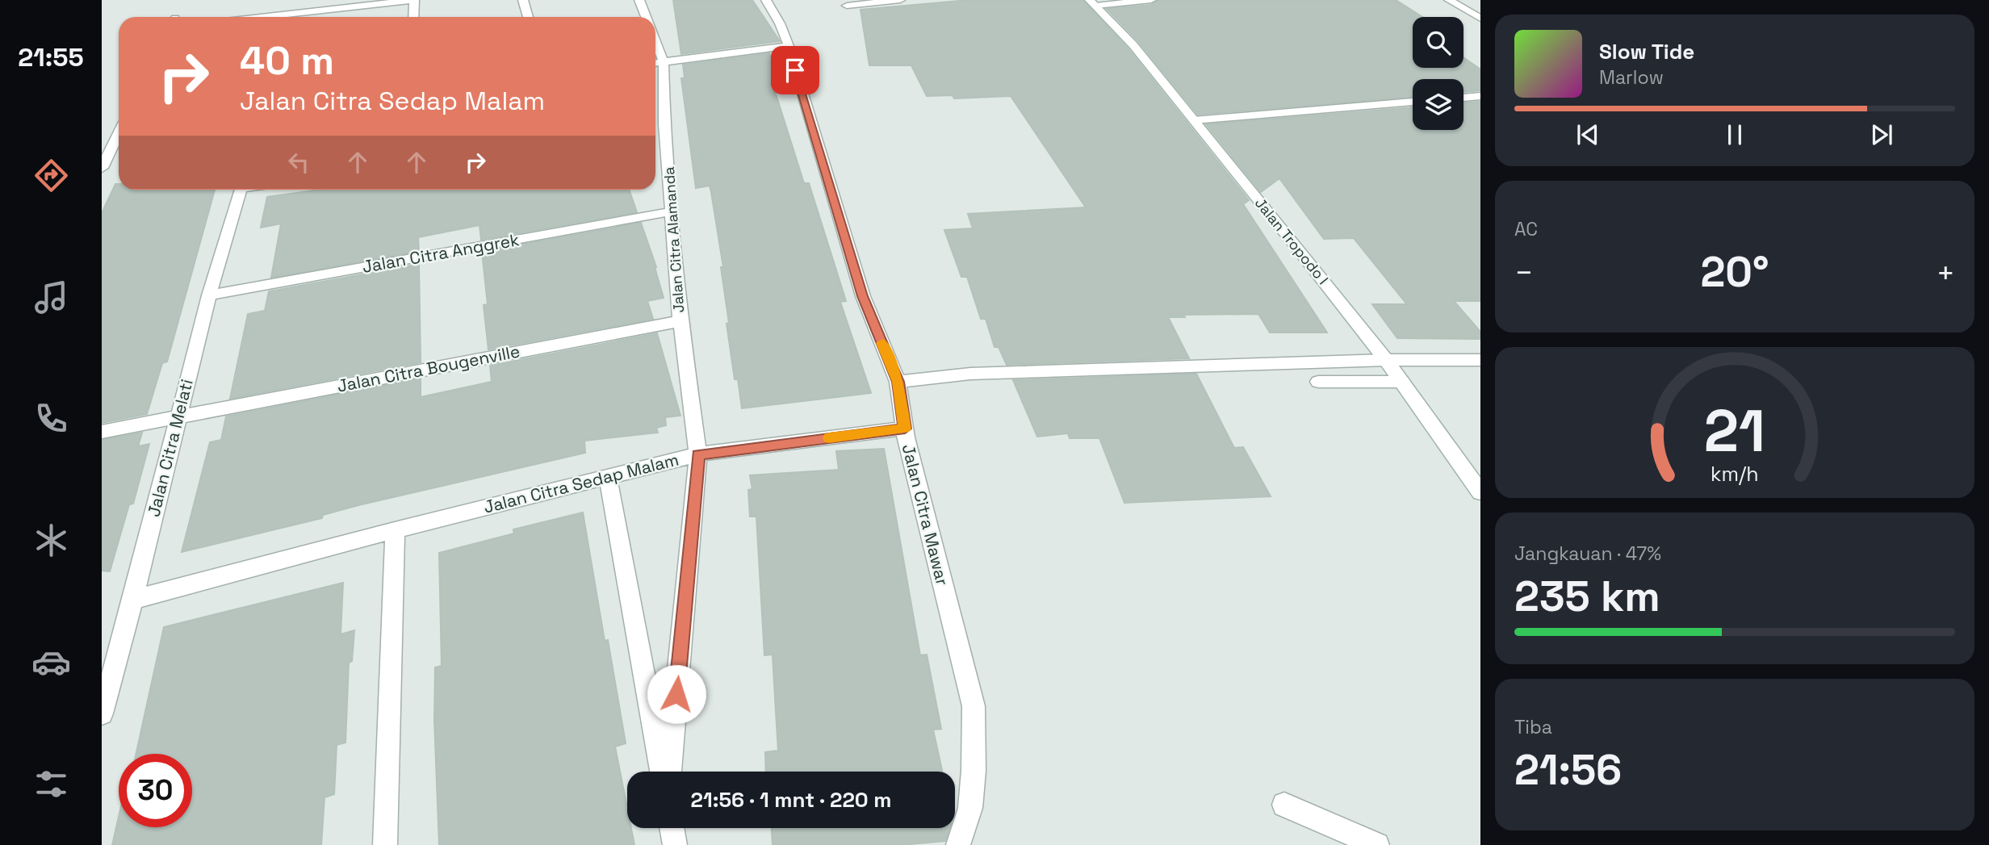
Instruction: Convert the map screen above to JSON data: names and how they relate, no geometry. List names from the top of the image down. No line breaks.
{"streets":{"street":["Jalan Citra Alamanda","Jalan Tropodo I","Jalan Citra Anggrek","Jalan Citra Bougenville","Jalan Citra Melati","Jalan Citra Sedap Malam","Jalan Citra Mawar"]},"crossings":[["Jalan Citra Alamanda","Jalan Citra Anggrek"],["Jalan Citra Alamanda","Jalan Citra Bougenville"],["Jalan Citra Alamanda","Jalan Citra Sedap Malam"],["Jalan Citra Anggrek","Jalan Citra Melati"],["Jalan Citra Bougenville","Jalan Citra Melati"],["Jalan Citra Melati","Jalan Citra Sedap Malam"],["Jalan Citra Sedap Malam","Jalan Citra Mawar"]],"page":{"tabs":"21:55","turn":["40 m","Jalan Citra Sedap Malam"],"song":["Slow Tide","Marlow"],"tile":["AC",["Jangkauan · 47%","235 km"],["Tiba","21:56"]],"heat":["−","20°","+"],"limit":"30","trip":"21:56 · 1 mnt · 220 m","gauge":["21","km/h"]}}
